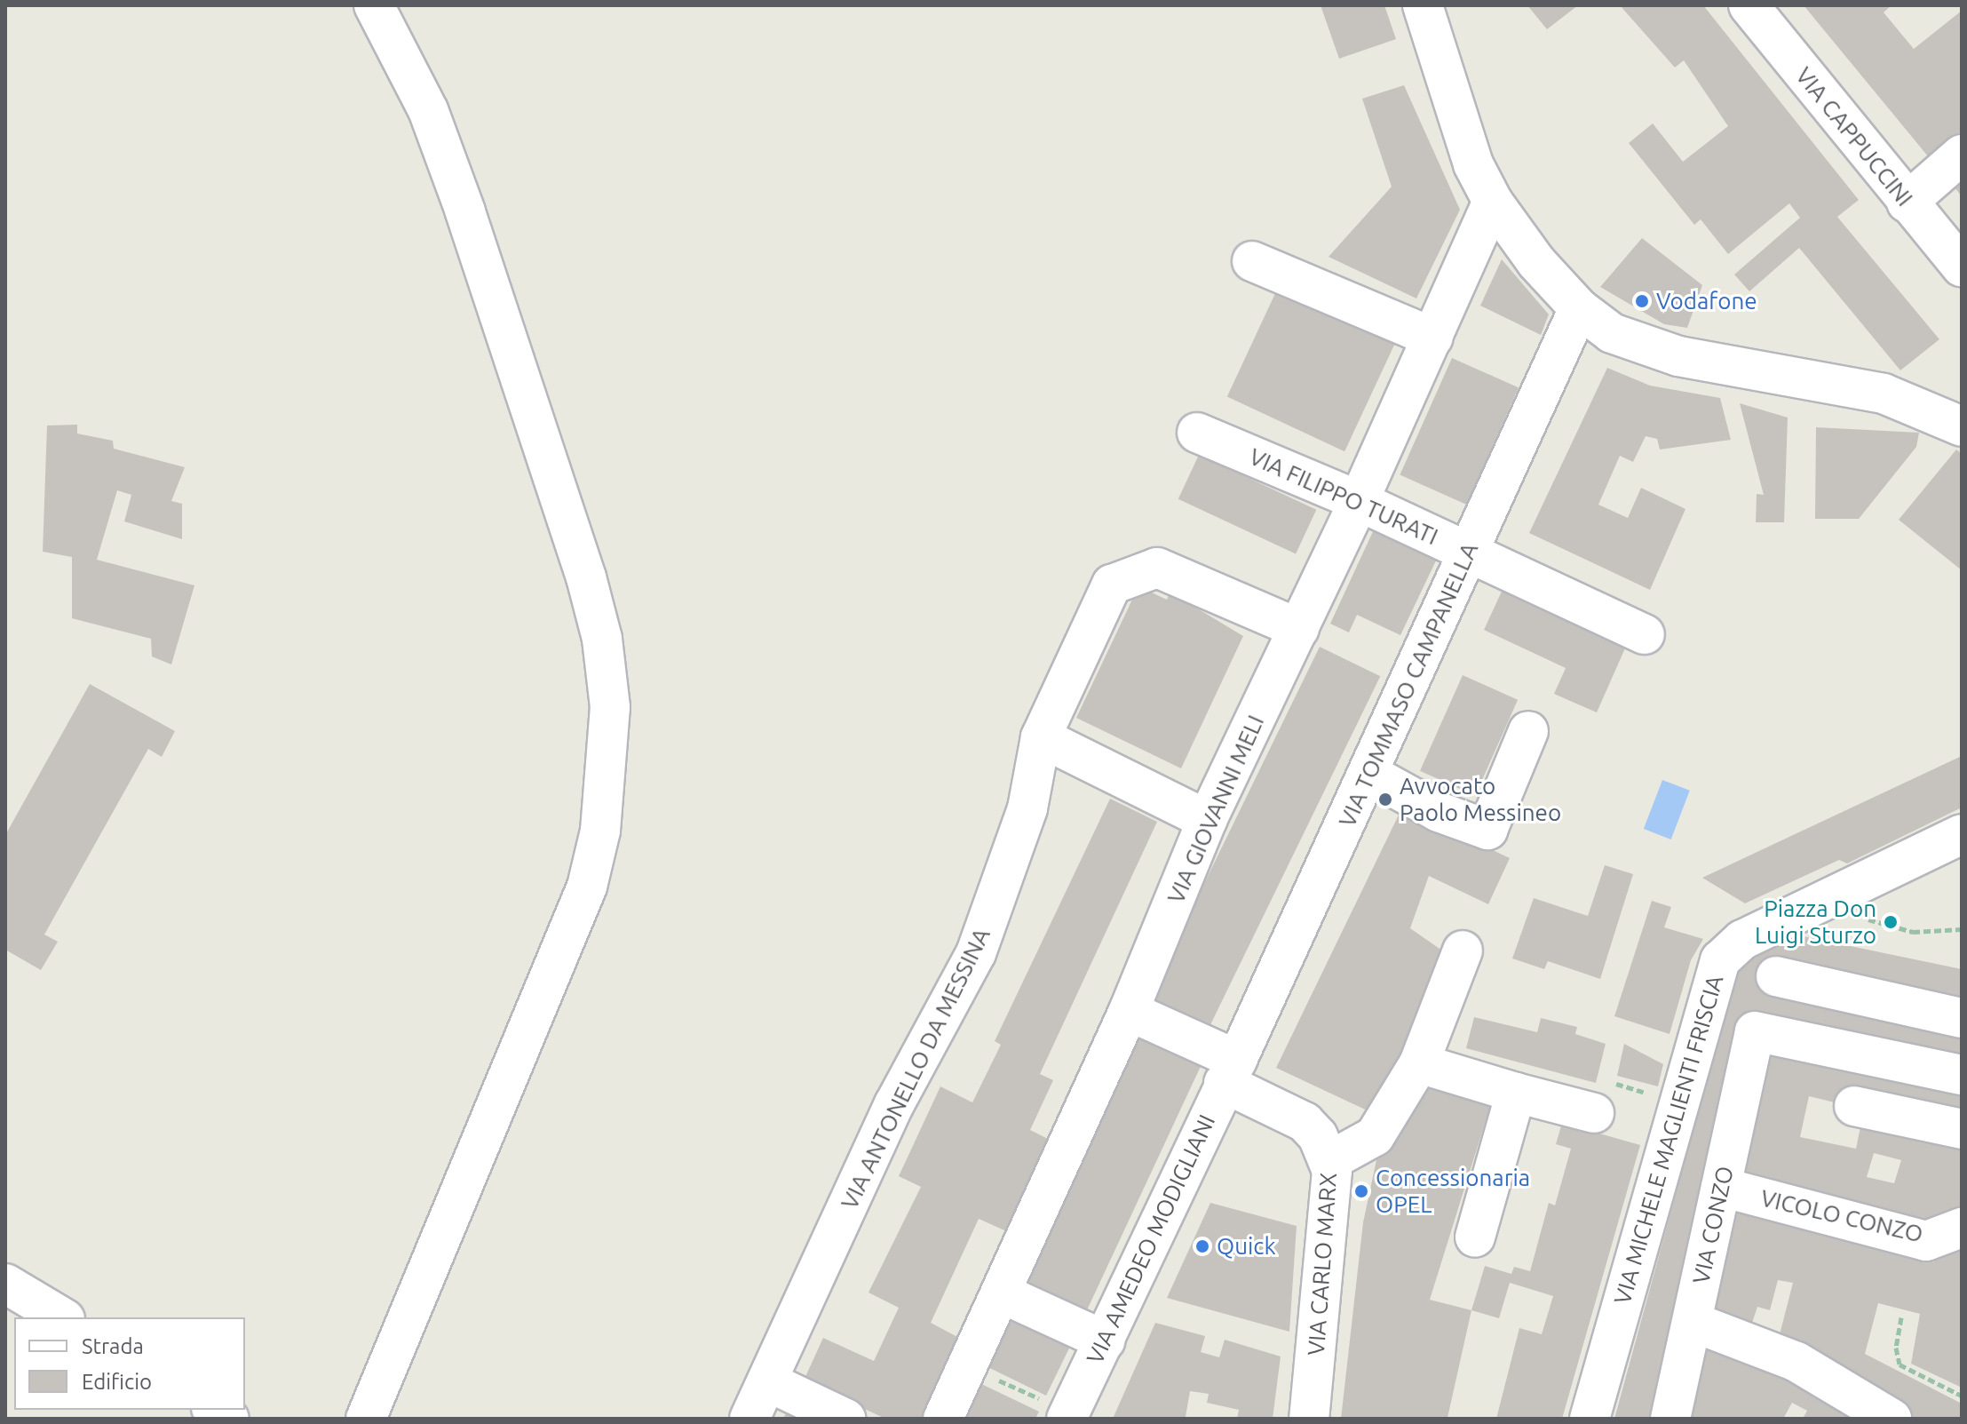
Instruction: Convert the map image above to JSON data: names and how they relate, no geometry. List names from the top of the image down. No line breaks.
{"streets":{"street":["VIA CAPPUCCINI","VIA FILIPPO TURATI","VIA TOMMASO CAMPANELLA","VIA GIOVANNI MELI","VIA ANTONELLO DA MESSINA","VIA MICHELE MAGLIENTI FRISCIA","VICOLO CONZO","VIA CONZO","VIA AMEDEO MODIGLIANI","VIA CARLO MARX"]},"crossings":[["VIA FILIPPO TURATI","VIA TOMMASO CAMPANELLA"],["VIA FILIPPO TURATI","VIA GIOVANNI MELI"],["VIA TOMMASO CAMPANELLA","VIA AMEDEO MODIGLIANI"],["VIA TOMMASO CAMPANELLA","VIA CARLO MARX"],["VIA GIOVANNI MELI","VIA ANTONELLO DA MESSINA"],["VIA GIOVANNI MELI","VIA CARLO MARX"],["VICOLO CONZO","VIA CONZO"],["VIA AMEDEO MODIGLIANI","VIA CARLO MARX"]],"places":["Vodafone","Avvocato Paolo Messineo","Piazza Don Luigi Sturzo","Concessionaria OPEL","Quick"],"legend":["Strada","Edificio"]}
